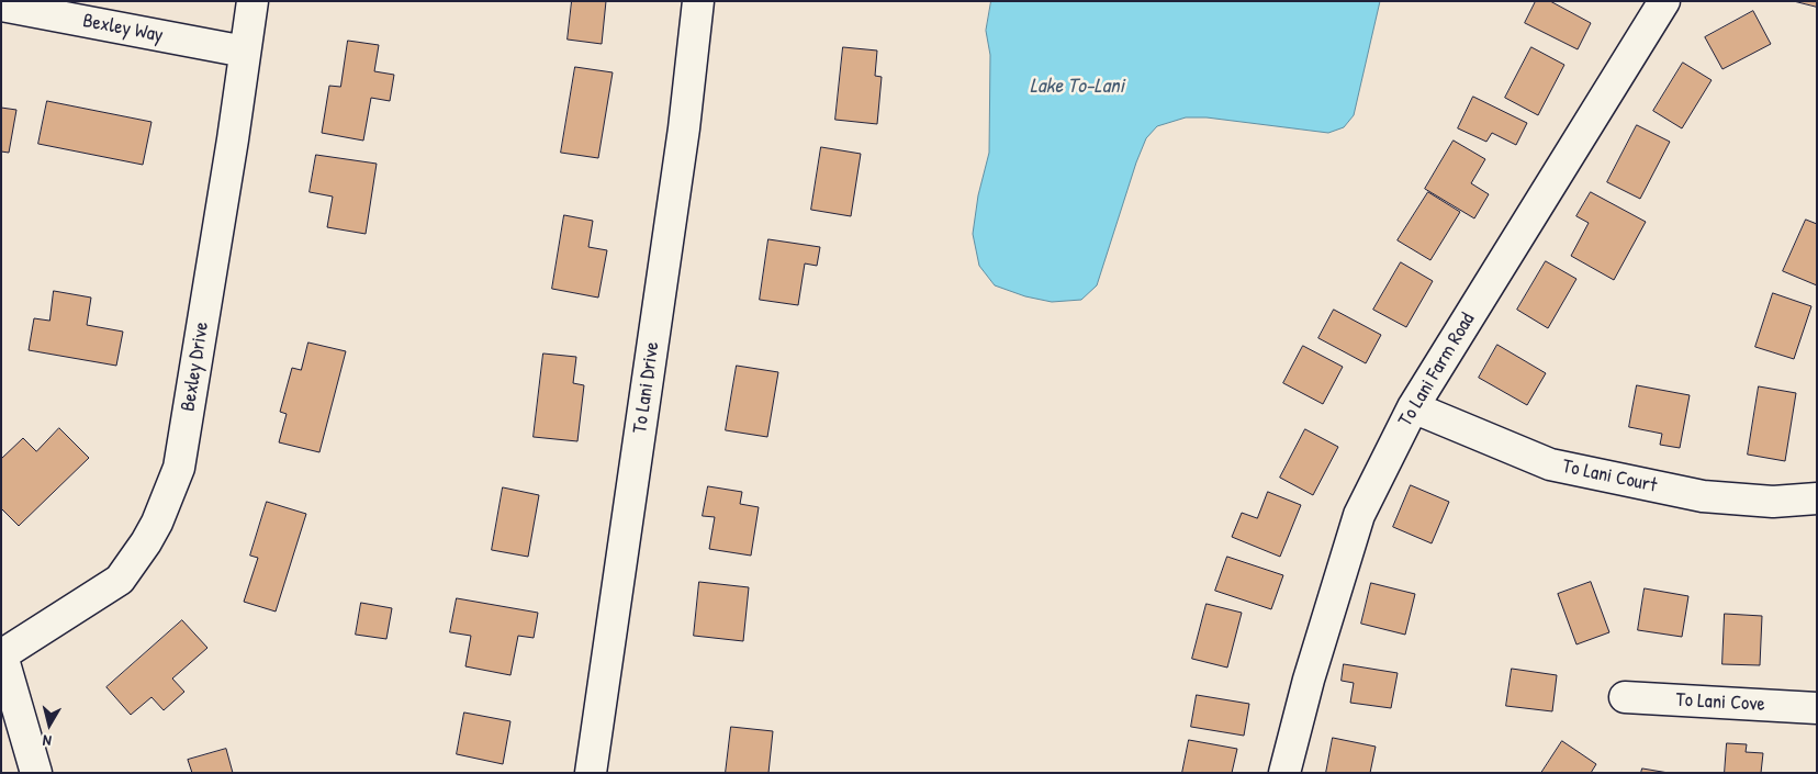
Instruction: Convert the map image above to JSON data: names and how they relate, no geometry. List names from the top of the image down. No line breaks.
{"streets":{"street":["Bexley Way","Bexley Drive","To Lani Farm Road","To Lani Drive","To Lani Court","To Lani Cove"]},"crossings":[["Bexley Way","Bexley Drive"],["To Lani Farm Road","To Lani Court"]],"water":["Lake To-Lani"],"north":"bottom"}
